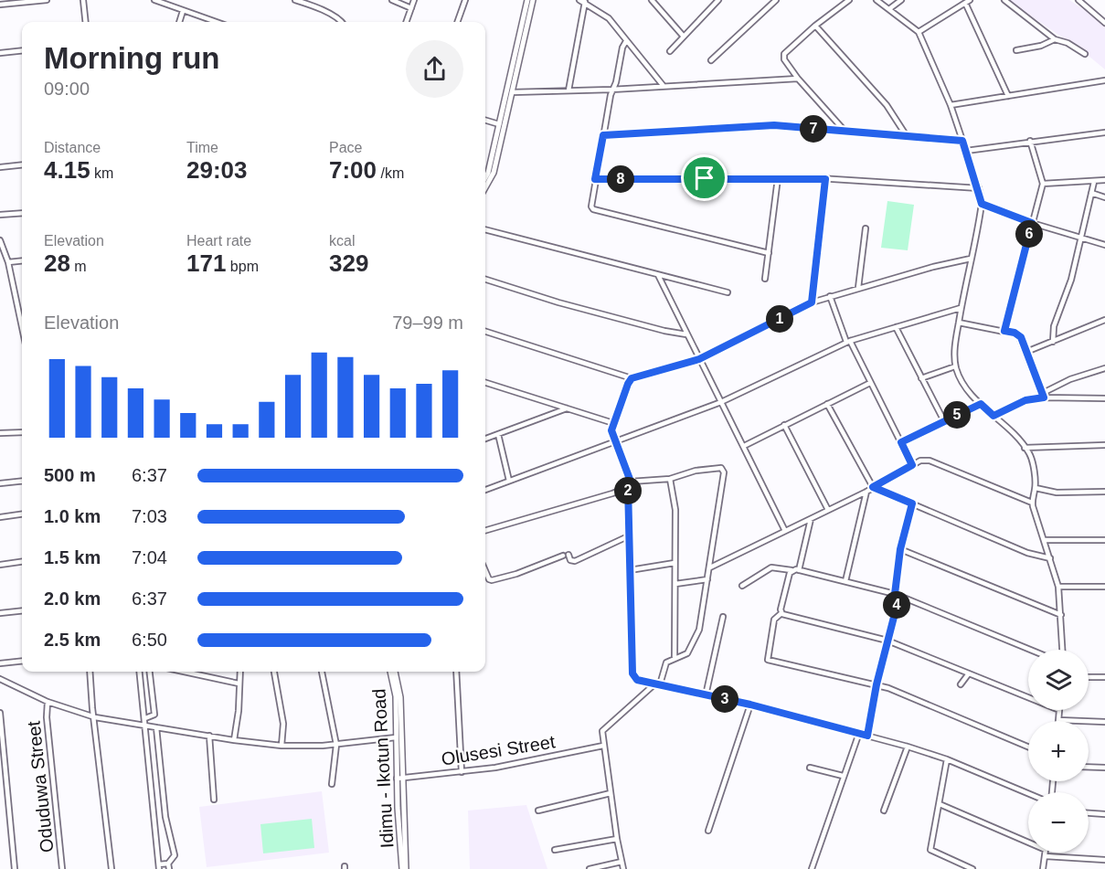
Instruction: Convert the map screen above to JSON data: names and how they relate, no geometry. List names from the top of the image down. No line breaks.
{"streets":{"main road":["Idimu - Ikotun Road"],"street":["Olusesi Street","Oduduwa Street"]},"crossings":[["Olusesi Street","Idimu - Ikotun Road"]],"page":{"heading":["Morning run","09:00"],"pins":["7","8","6","1","5","2","4","3"],"stats":[["Distance","4.15 km"],["Time","29:03"],["Pace","7:00 /km"],["Elevation","28 m"],["Heart rate","171 bpm"],["kcal","329"]],"chart":["Elevation","79–99 m"],"list":[{"name":"500 m","note":"6:37"},{"name":"1.0 km","note":"7:03"},{"name":"1.5 km","note":"7:04"},{"name":"2.0 km","note":"6:37"},{"name":"2.5 km","note":"6:50"}],"map_buttons":["+","−"]}}
